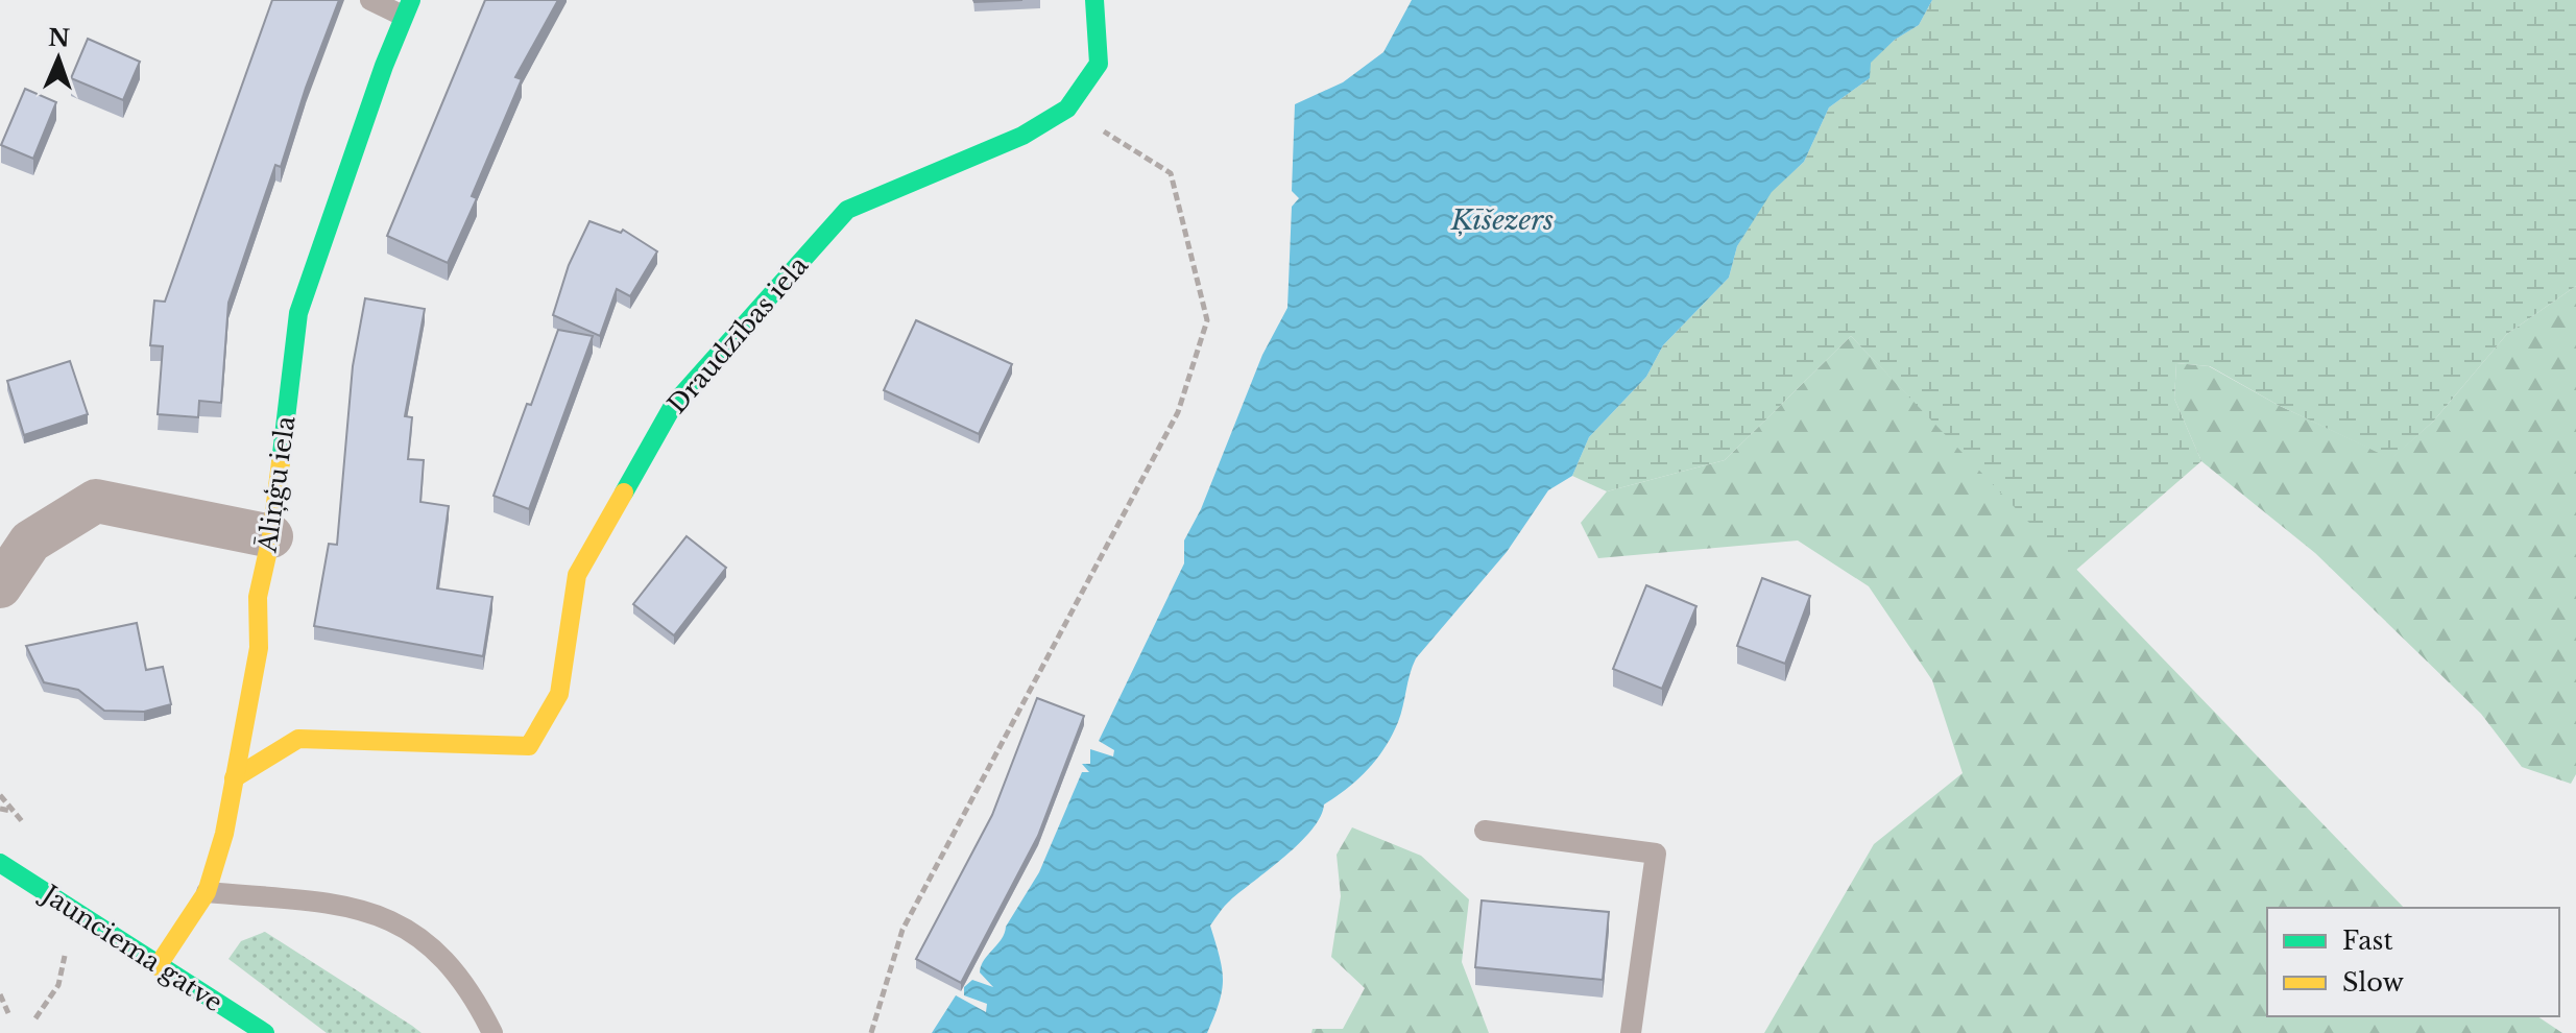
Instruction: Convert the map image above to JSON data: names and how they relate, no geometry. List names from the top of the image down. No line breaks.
{"streets":{"street":["Draudzības iela","Āliņģu iela","Jaunciema gatve"]},"crossings":[["Draudzības iela","Āliņģu iela"],["Āliņģu iela","Jaunciema gatve"]],"water":["Ķīšezers"],"legend":["Fast","Slow"],"north":"top"}
